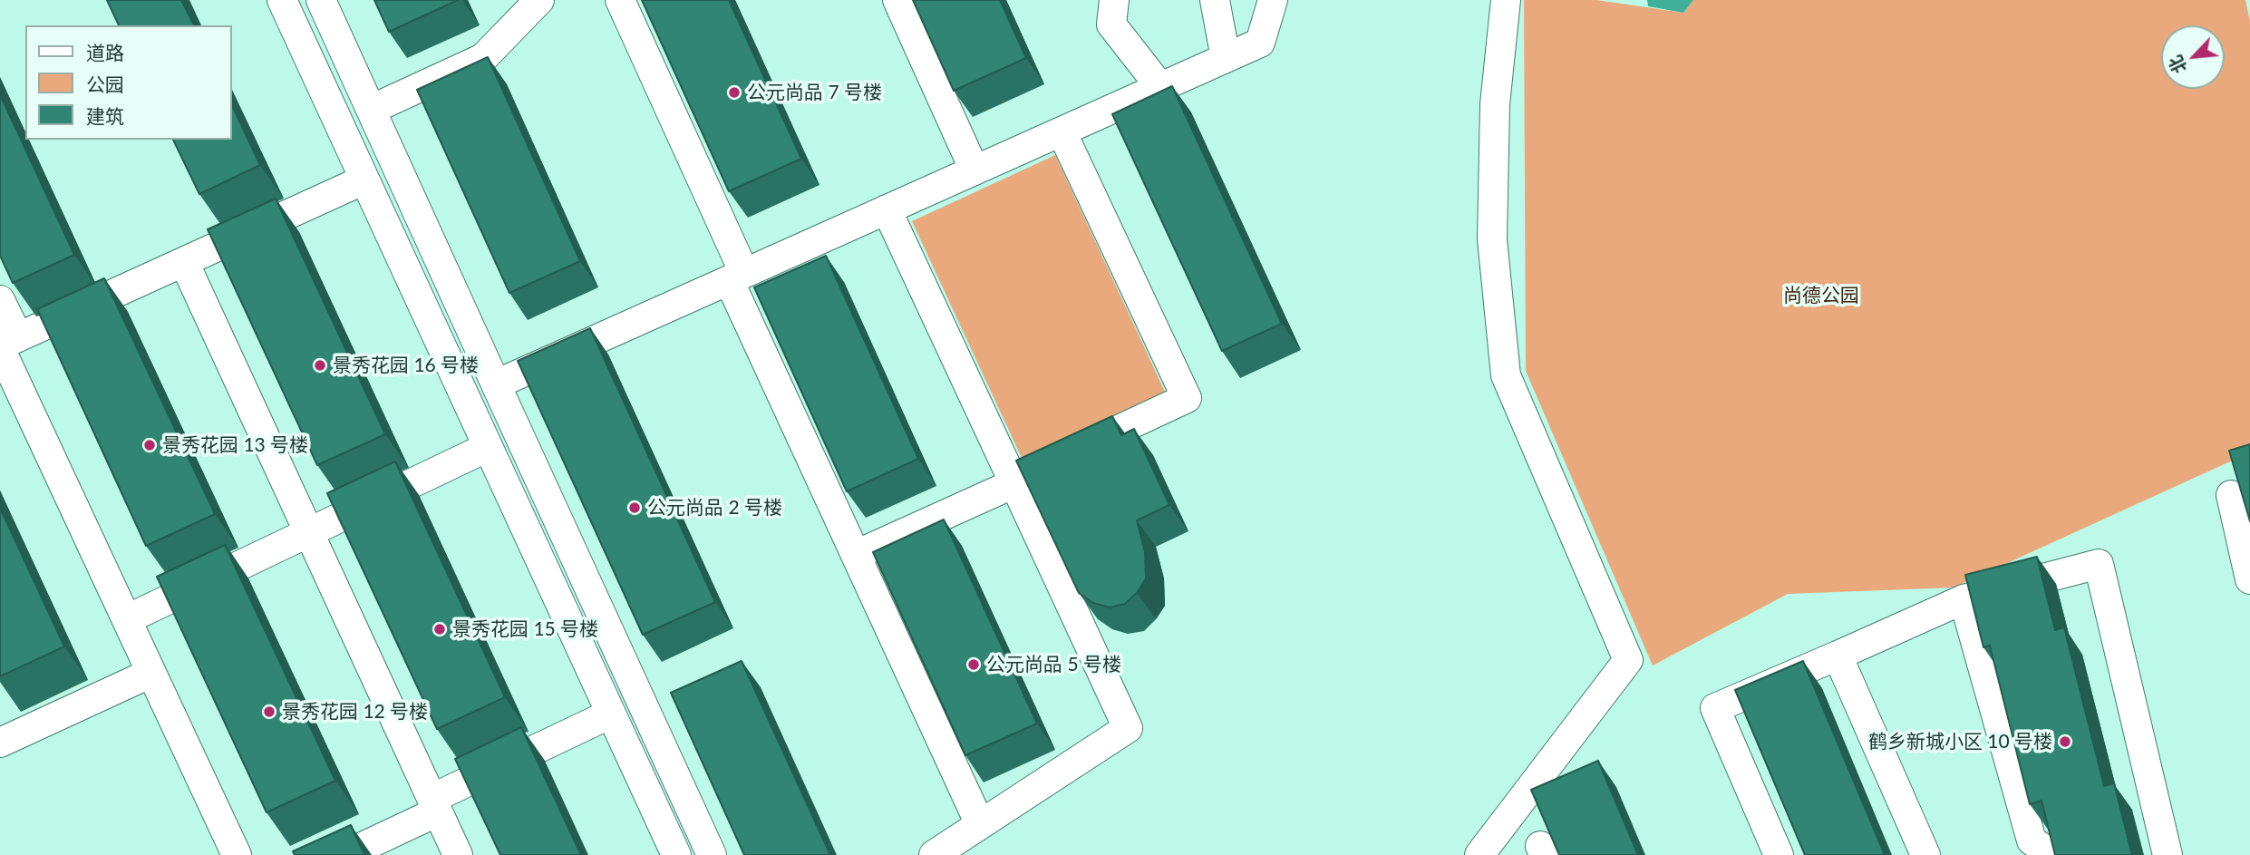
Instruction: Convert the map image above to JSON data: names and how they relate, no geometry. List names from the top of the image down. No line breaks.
{"parks":["尚德公园"],"places":["公元尚品 7 号楼","景秀花园 16 号楼","景秀花园 13 号楼","公元尚品 2 号楼","景秀花园 15 号楼","公元尚品 5 号楼","景秀花园 12 号楼","鹤乡新城小区 10 号楼"],"legend":["道路","公园","建筑"],"north":"bottom left"}
